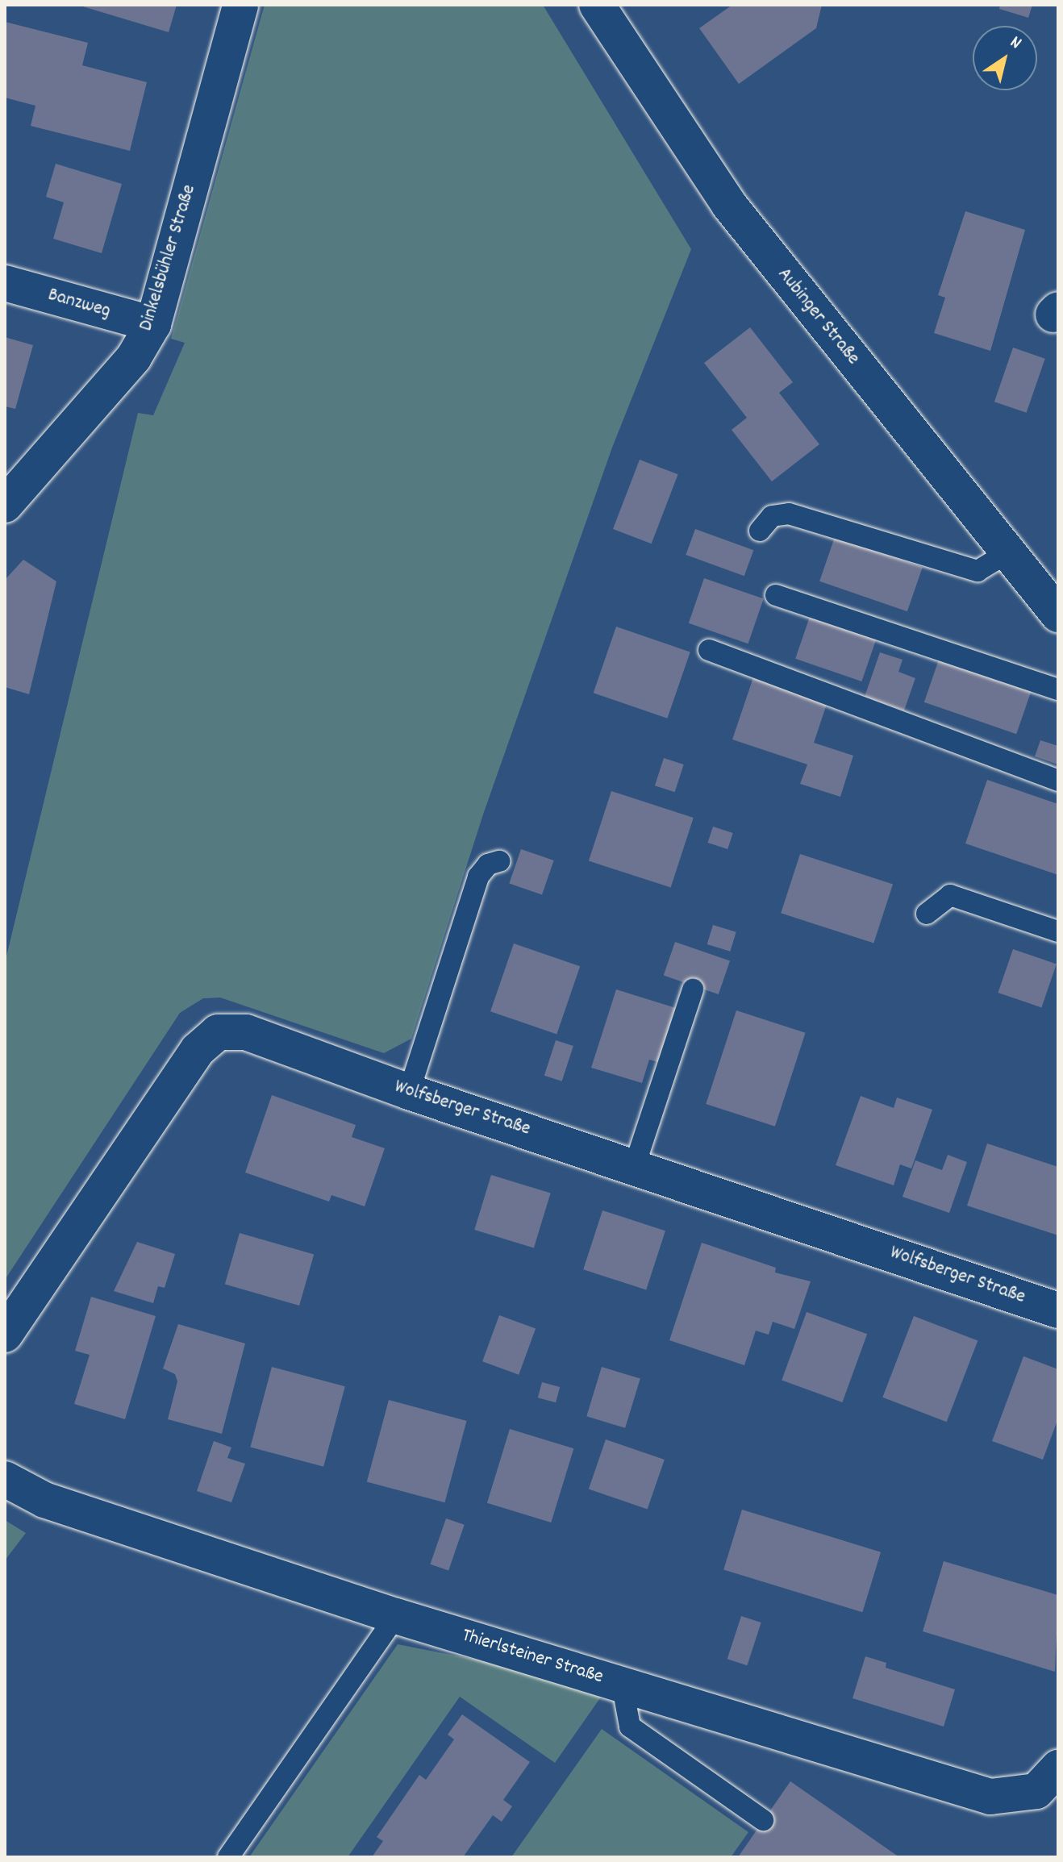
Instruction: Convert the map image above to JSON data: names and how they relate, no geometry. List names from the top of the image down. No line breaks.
{"streets":{"street":["Dinkelsbühler Straße","Banzweg","Aubinger Straße","Wolfsberger Straße","Thierlsteiner Straße"]},"crossings":[["Dinkelsbühler Straße","Banzweg"]],"north":"top right"}
